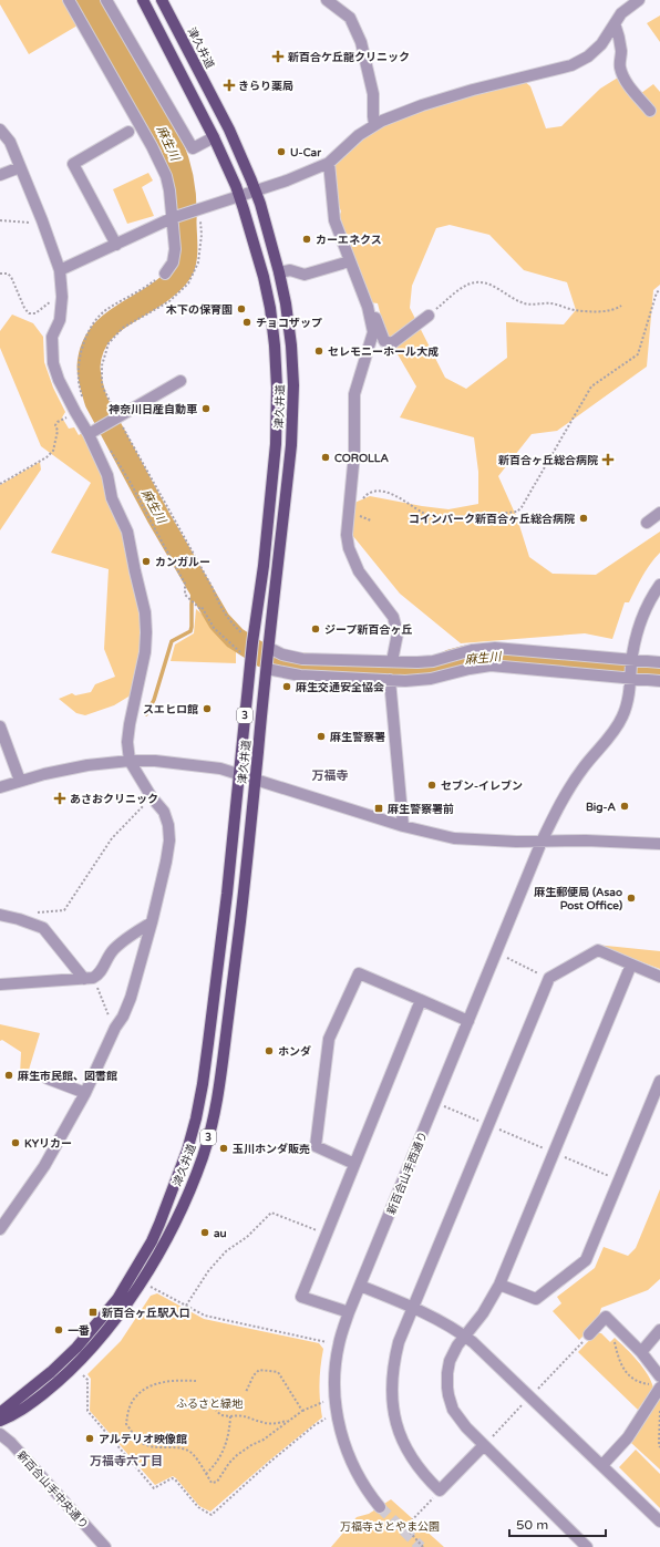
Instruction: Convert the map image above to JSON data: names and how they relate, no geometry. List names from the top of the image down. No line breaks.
{"streets":{"main road":["津久井道","3"],"street":["新百合山手西通り","新百合山手中央通り"]},"districts":["万福寺","万福寺六丁目"],"water":["麻生川"],"parks":["ふるさと緑地","万福寺さとやま公園"],"places":{"health":["新百合ケ丘龍クリニック","きらり薬局","新百合ヶ丘総合病院","あさおクリニック"],"other":["U-Car","カーエネクス","木下の保育園","チョコザップ","セレモニーホール大成","神奈川日産自動車","COROLLA","コインパーク新百合ヶ丘総合病院","カンガルー","ジープ新百合ヶ丘","麻生交通安全協会","スエヒロ館","麻生警察署","セブン-イレブン","Big-A","麻生郵便局 (Asao Post Office)","ホンダ","麻生市民館、図書館","KYリカー","玉川ホンダ販売","au","一番","アルテリオ映像館"],"transit":["麻生警察署前","新百合ヶ丘駅入口"]},"scale_bar":"50 m"}
